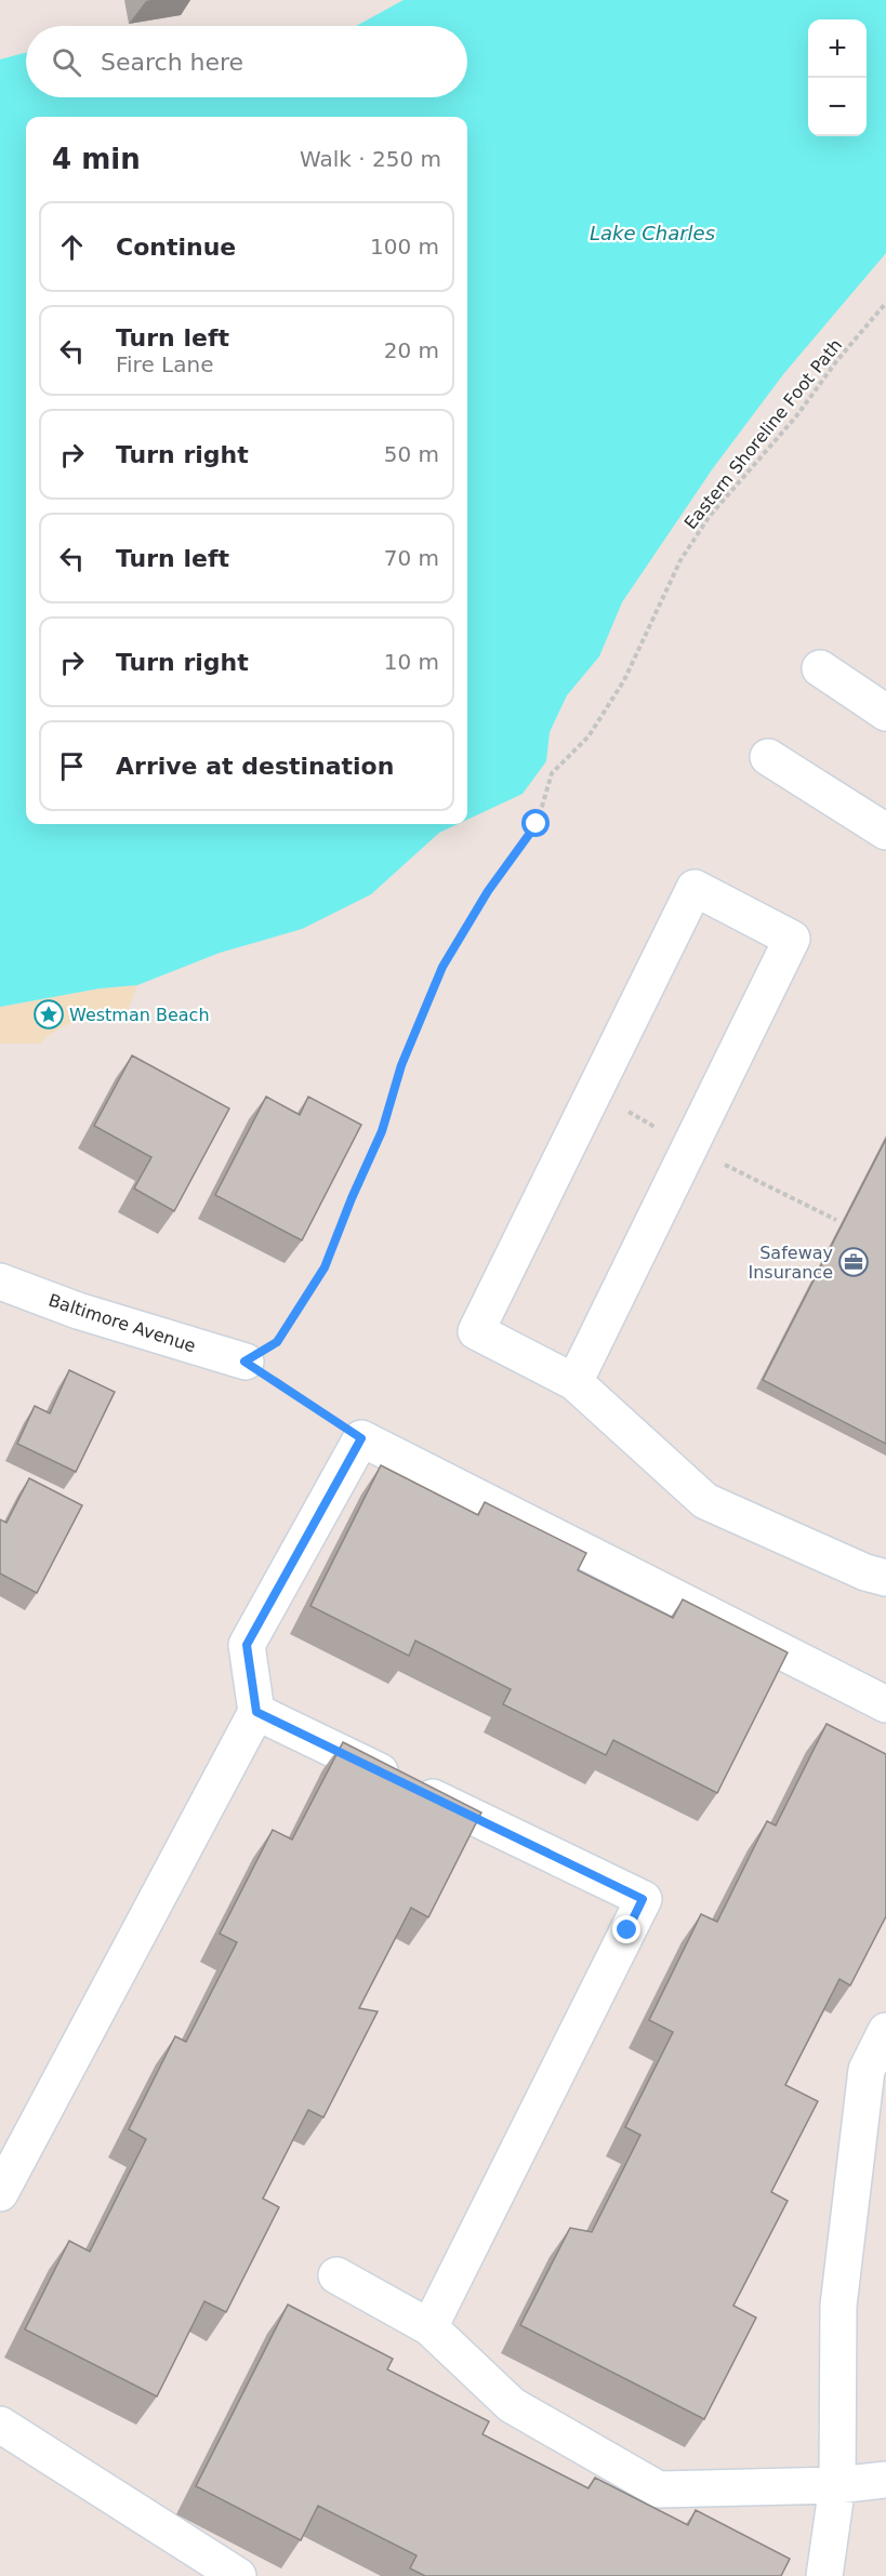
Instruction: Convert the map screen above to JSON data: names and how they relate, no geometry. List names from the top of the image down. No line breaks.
{"streets":{"street":["Baltimore Avenue"],"path":["Eastern Shoreline Foot Path"]},"crossings":[["Eastern Shoreline Foot Path","Baltimore Avenue"]],"water":["Lake Charles"],"places":{"place":["Westman Beach"],"office":["Safeway Insurance"]},"page":{"map_buttons":["+","−"],"search":"Search here","heading":["4 min","Walk · 250 m"],"list":[["Continue","100 m"],["Turn left","Fire Lane","20 m"],["Turn right","50 m"],["Turn left","70 m"],["Turn right","10 m"],"Arrive at destination"]}}
